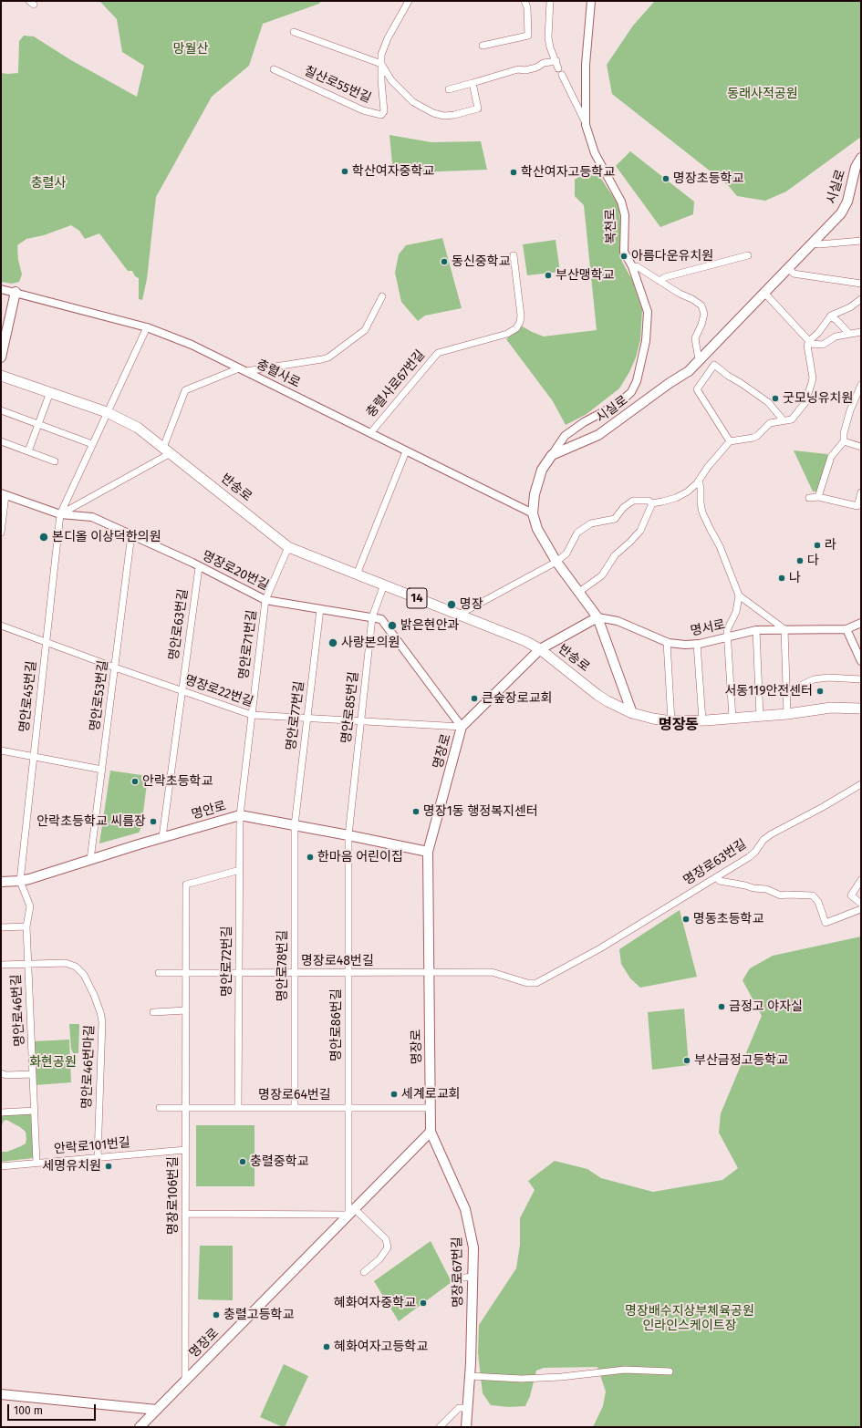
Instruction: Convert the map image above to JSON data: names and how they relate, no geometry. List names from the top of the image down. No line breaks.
{"streets":{"main road":["시실로","반송로","14","명장로","명안로","명장로67번길"],"street":["칠산로55번길","복천로","충렬사로","충렬사로67번길","명장로20번길","명안로63번길","명서로","명안로71번길","명장로22번길","명안로53번길","명안로45번길","명안로85번길","명안로77번길","명장로63번길","명안로72번길","명장로48번길","명안로78번길","명안로46번길","명안로86번길","명안로46번마길","명장로64번길","안락로101번길","명장로106번길"]},"crossings":[["시실로","복천로"],["충렬사로","충렬사로67번길"],["충렬사로","명안로45번길"],["반송로","명안로71번길"],["반송로","명안로45번길"],["반송로","명안로85번길"],["반송로","명장로"],["명장로20번길","명안로63번길"],["명장로20번길","명안로71번길"],["명장로20번길","명장로22번길"],["명장로20번길","명안로53번길"],["명장로20번길","명안로45번길"],["명장로20번길","명안로85번길"],["명장로20번길","명안로77번길"],["명장로20번길","명장로"],["명안로63번길","명장로22번길"],["명안로63번길","명안로"],["명서로","명장로"],["명안로71번길","명장로22번길"],["명안로71번길","명안로"],["명안로71번길","명안로72번길"],["명장로22번길","명안로53번길"],["명장로22번길","명안로45번길"],["명장로22번길","명안로85번길"],["명장로22번길","명안로77번길"],["명장로22번길","명장로"],["명안로53번길","명안로"],["명안로45번길","명안로"],["명안로45번길","명안로46번길"],["명안로85번길","명안로"],["명안로85번길","명안로86번길"],["명안로77번길","명안로"],["명안로77번길","명안로78번길"],["명장로","명안로"],["명장로","명장로63번길"],["명장로","명장로48번길"],["명장로","명안로86번길"],["명장로","명장로64번길"],["명장로","명장로106번길"],["명장로","명장로67번길"],["명안로","명안로72번길"],["명안로","명안로78번길"],["명안로","명안로46번길"],["명안로","명안로86번길"],["명장로63번길","명장로48번길"],["명안로72번길","명장로48번길"],["명안로72번길","명장로64번길"],["명안로72번길","명장로106번길"],["명장로48번길","명안로78번길"],["명장로48번길","명안로86번길"],["명장로48번길","명장로106번길"],["명안로78번길","명장로64번길"],["명안로46번길","명안로46번마길"],["명안로46번길","안락로101번길"],["명안로86번길","명장로64번길"],["명안로46번마길","안락로101번길"],["명장로64번길","명장로106번길"],["안락로101번길","명장로106번길"]],"districts":["명장동"],"parks":["망월산","동래사적공원","충렬사","화현공원","명장배수지상부체육공원 인라인스케이트장"],"places":["학산여자중학교","학산여자고등학교","명장초등학교","아름다운유치원","동신중학교","부산맹학교","굿모닝유치원","본디올 이상덕한의원","라","다","나","명장","밝은현안과","사랑본의원","서동119안전센터","큰숲장로교회","안락초등학교","명장1동 행정복지센터","안락초등학교 씨름장","한마음 어린이집","명동초등학교","금정고 야자실","부산금정고등학교","세계로교회","충렬중학교","세명유치원","혜화여자중학교","충렬고등학교","혜화여자고등학교"],"scale_bar":"100 m"}
